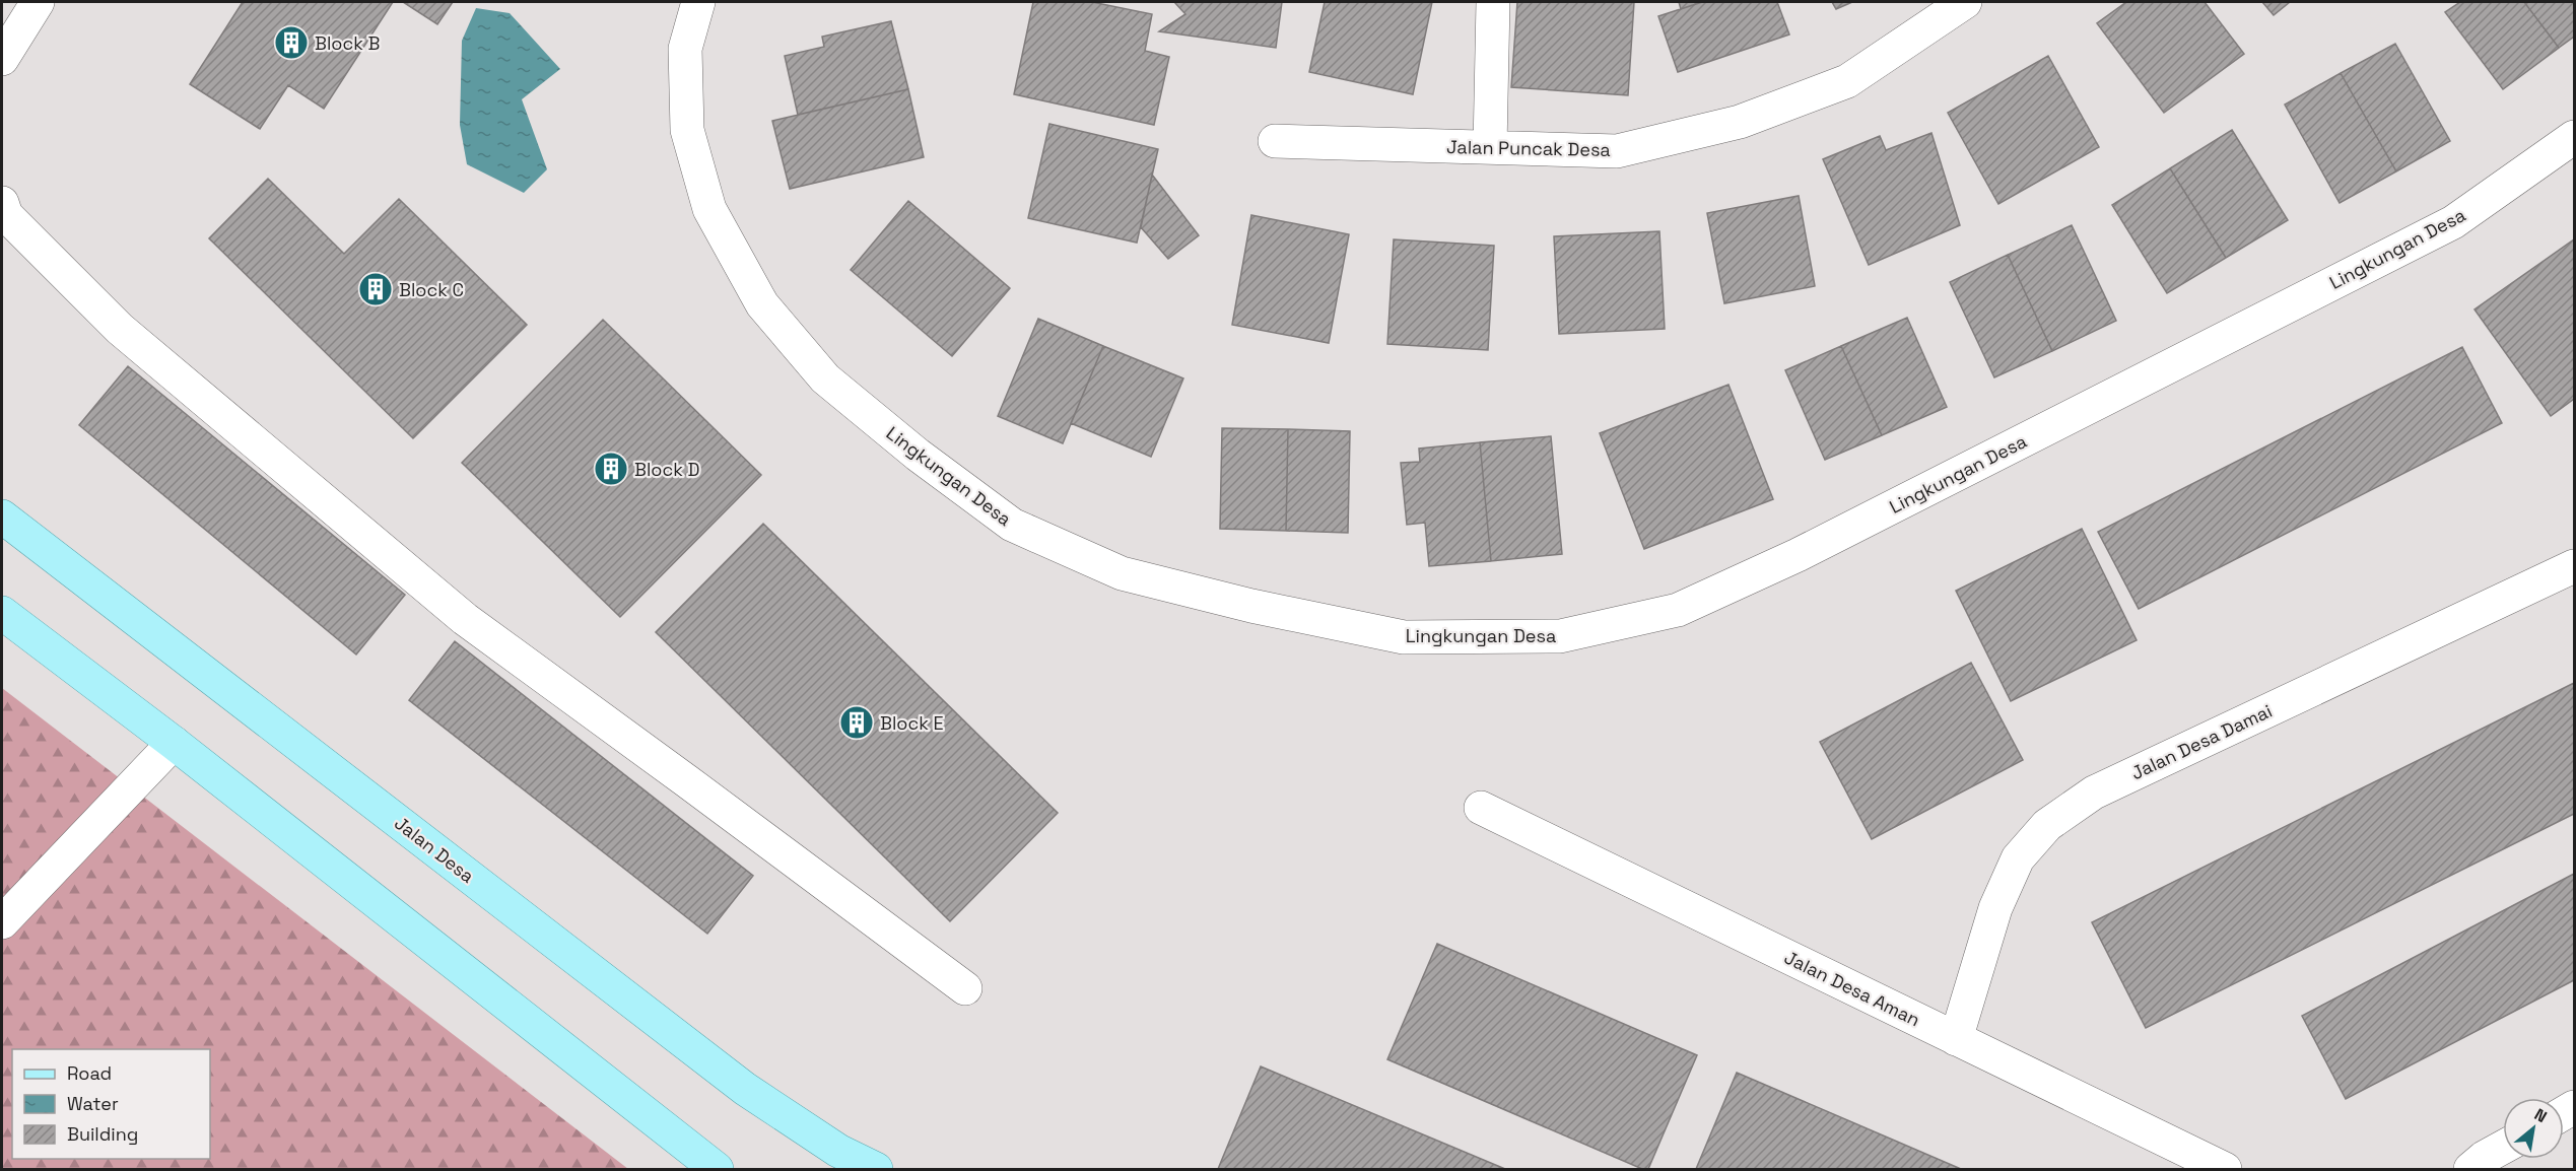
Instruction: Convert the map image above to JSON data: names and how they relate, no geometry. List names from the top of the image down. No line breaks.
{"streets":{"main road":["Jalan Desa"],"street":["Jalan Puncak Desa","Lingkungan Desa","Jalan Desa Damai","Jalan Desa Aman"]},"crossings":[["Jalan Desa Damai","Jalan Desa Aman"]],"places":{"building":["Block B","Block C","Block D","Block E"]},"legend":["Road","Water","Building"],"north":"top right"}
